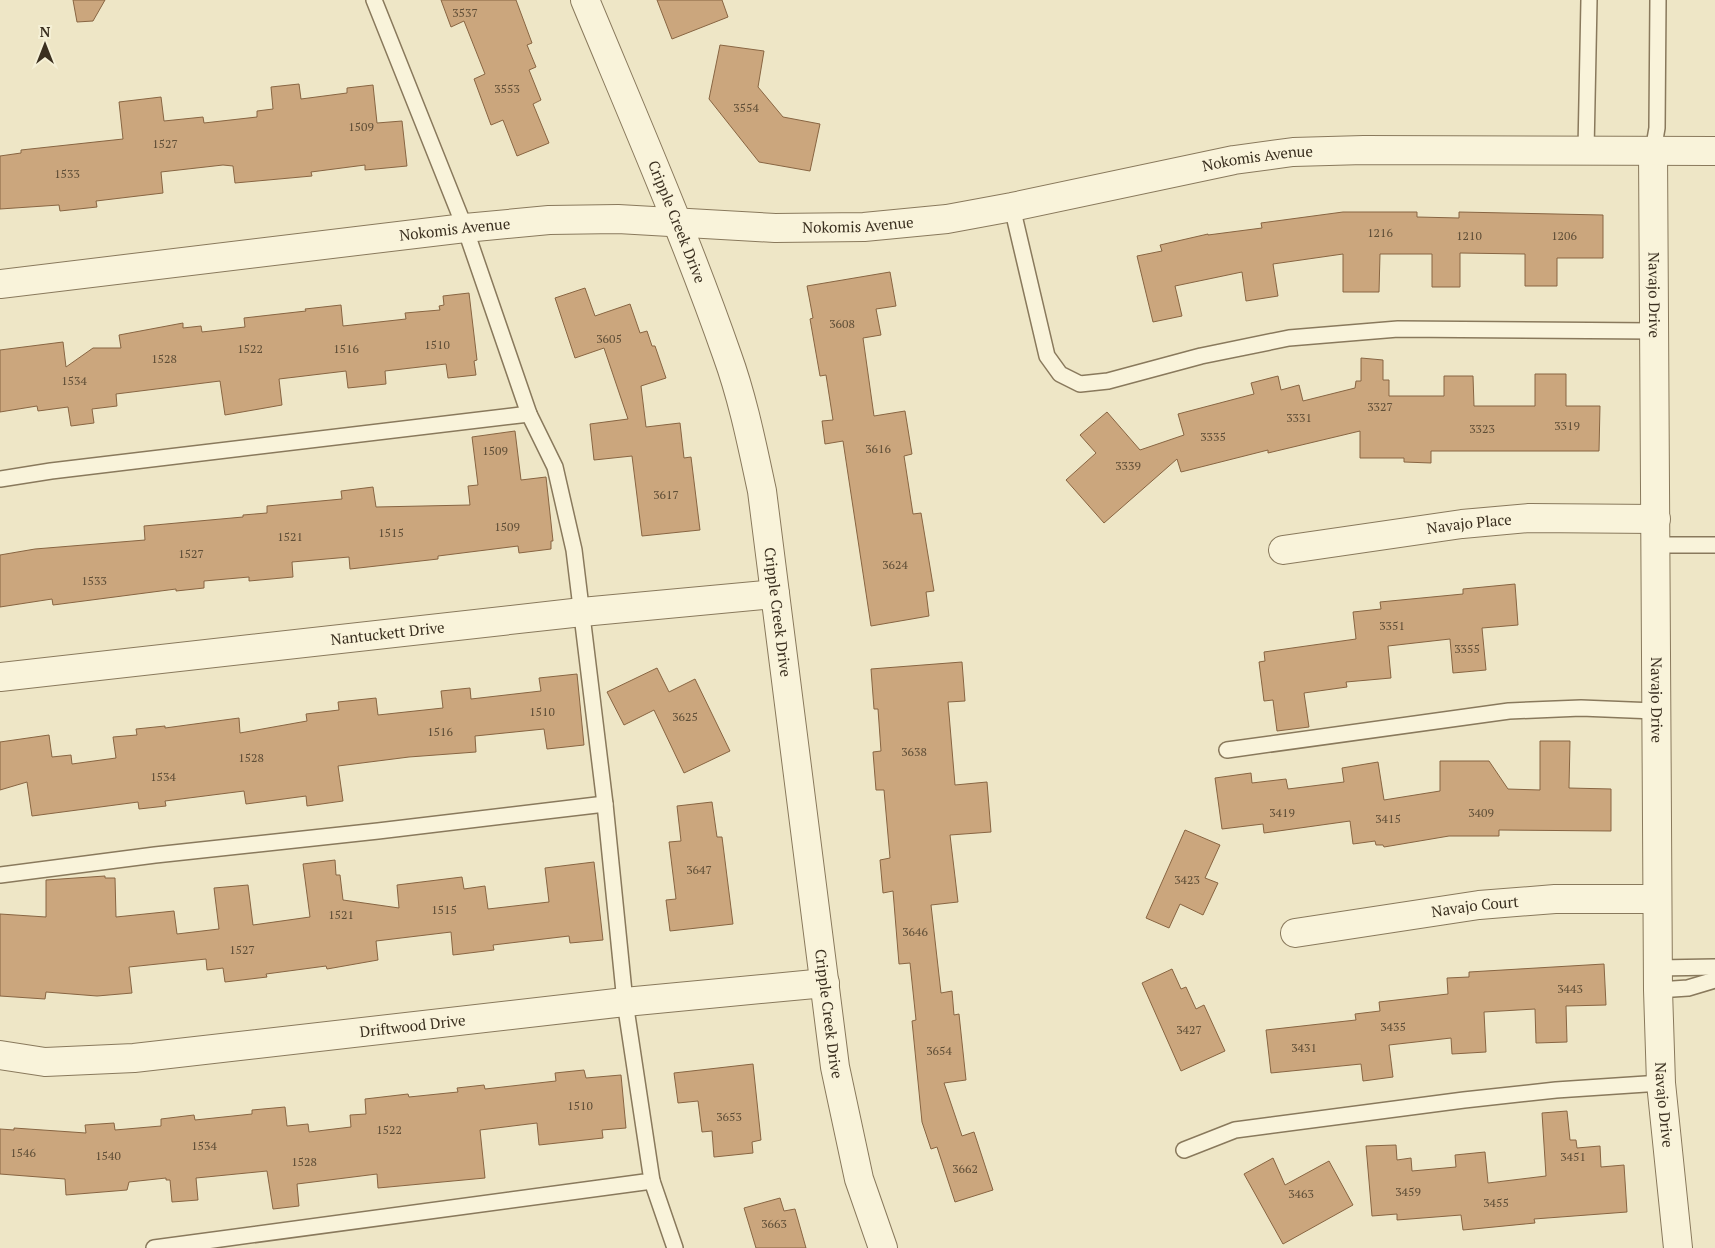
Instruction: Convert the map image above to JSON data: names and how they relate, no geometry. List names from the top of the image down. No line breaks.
{"streets":{"street":["Nokomis Avenue","Cripple Creek Drive","Navajo Drive","Navajo Place","Nantuckett Drive","Navajo Court","Driftwood Drive"]},"crossings":[["Nokomis Avenue","Cripple Creek Drive"],["Nokomis Avenue","Navajo Drive"],["Cripple Creek Drive","Nantuckett Drive"],["Cripple Creek Drive","Driftwood Drive"],["Navajo Drive","Navajo Place"],["Navajo Drive","Navajo Court"]],"house_numbers":["3537","3553","3554","1509","1527","1533","1216","1210","1206","3608","3605","1510","1522","1516","1528","1534","3327","3331","3319","3323","3335","3616","1509","3339","3617","1509","1515","1521","1527","3624","1533","3351","3355","1510","3625","1516","3638","1528","1534","3419","3409","3415","3647","3423","1515","1521","3646","1527","3443","3435","3427","3431","3654","1510","3653","1522","1534","1546","1540","3451","1528","3662","3459","3463","3455","3663"],"north":"top"}
